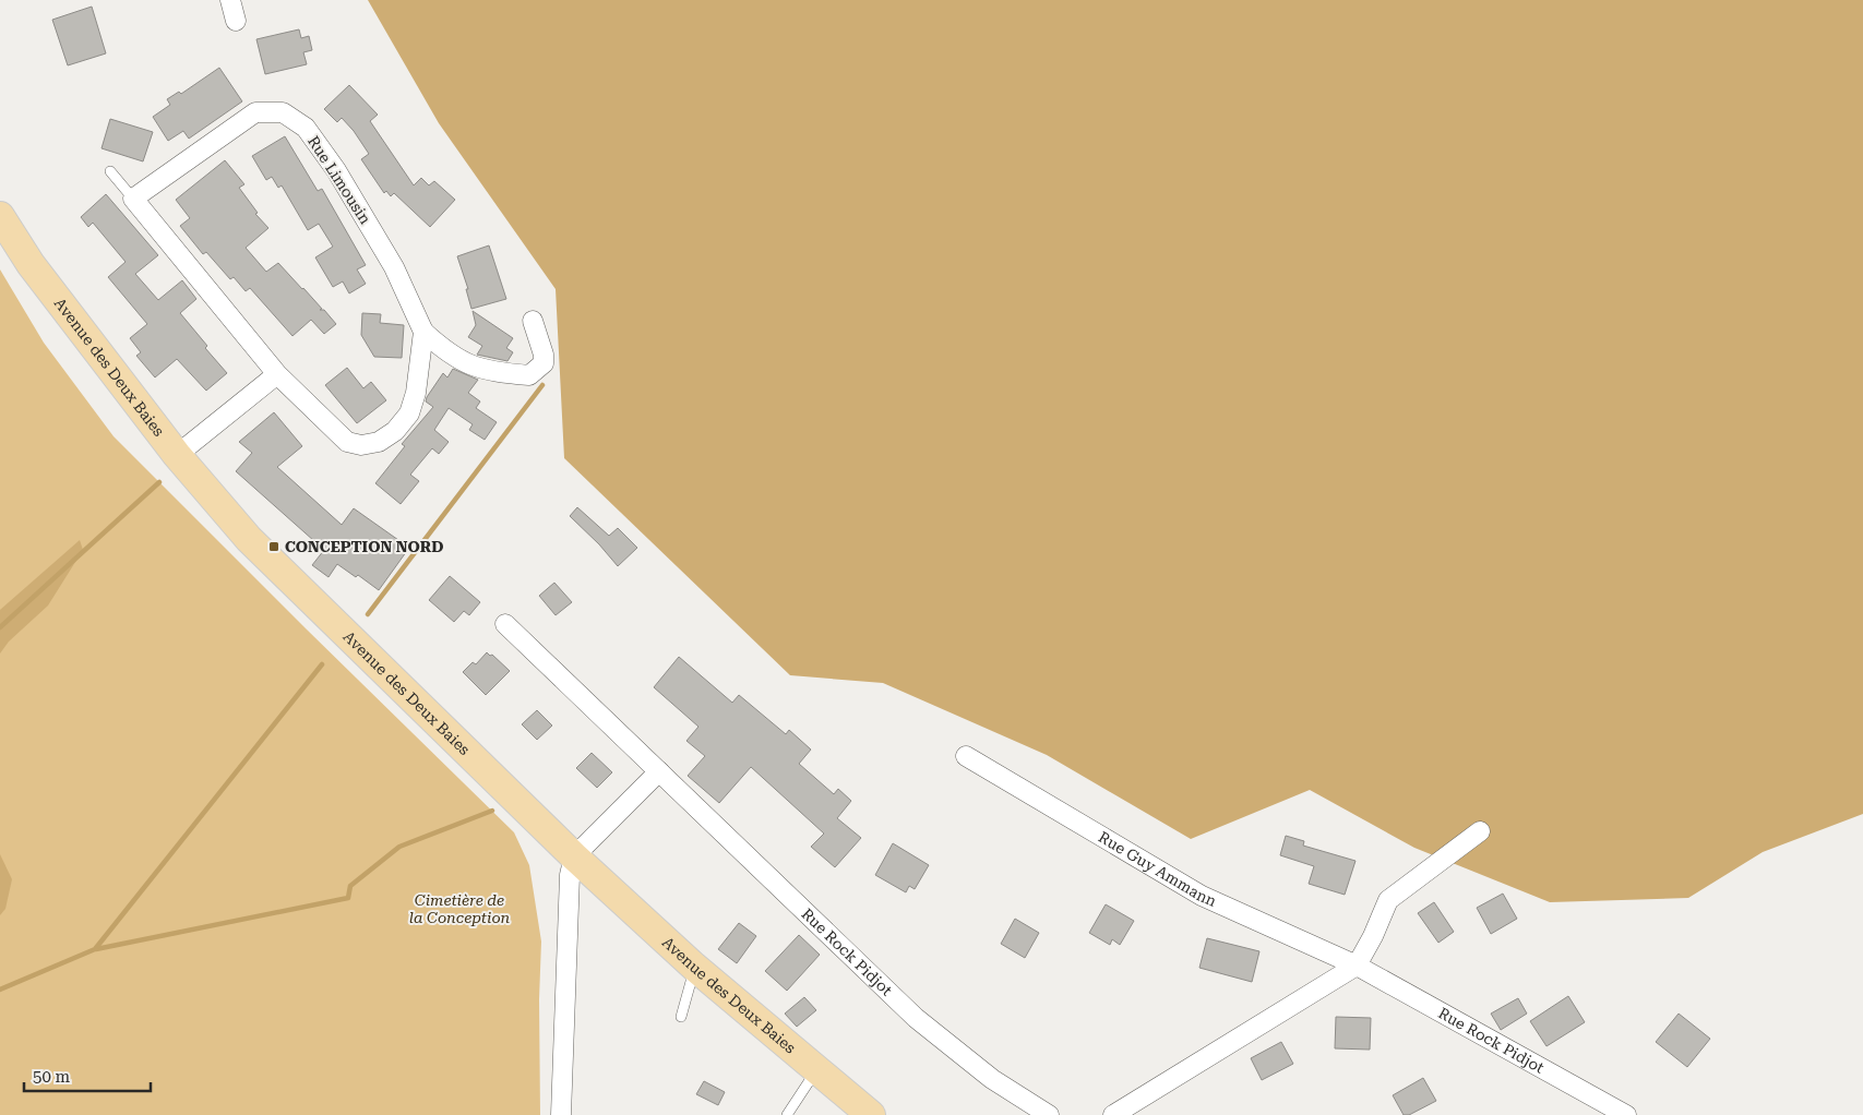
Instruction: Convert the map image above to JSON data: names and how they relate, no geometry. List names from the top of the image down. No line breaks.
{"streets":{"main road":["Avenue des Deux Baies"],"street":["Rue Limousin","Rue Guy Ammann","Rue Rock Pidjot"]},"crossings":[["Rue Guy Ammann","Rue Rock Pidjot"]],"parks":["Cimetière de la Conception"],"places":{"transit":["CONCEPTION NORD"]},"scale_bar":"50 m"}
